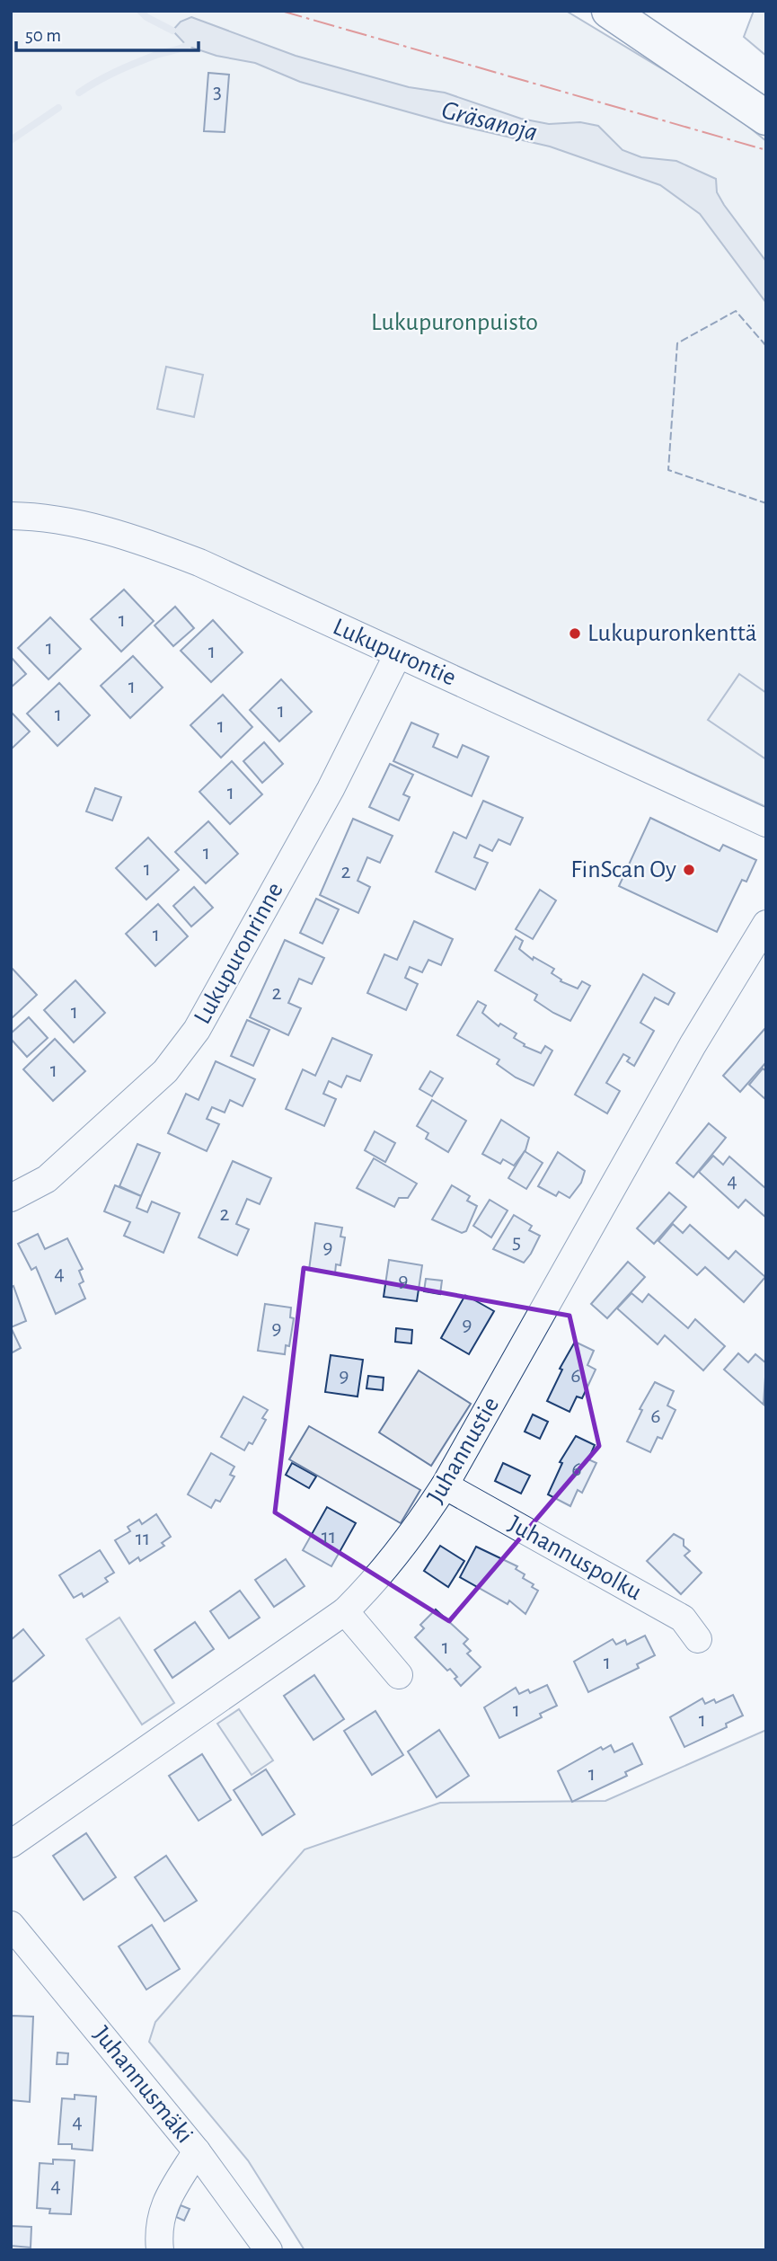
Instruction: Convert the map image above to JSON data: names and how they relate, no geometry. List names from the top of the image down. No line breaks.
{"streets":{"street":["Lukupurontie","Lukupuronrinne","Juhannustie","Juhannuspolku","Juhannusmäki"]},"crossings":[["Lukupurontie","Lukupuronrinne"],["Juhannustie","Juhannuspolku"]],"water":["Gräsanoja"],"parks":["Lukupuronpuisto"],"places":["Lukupuronkenttä","FinScan Oy"],"house_numbers":["3","1","1","1","1","1","1","1","1","1","1","2","1","2","1","1","4","2","5","9","4","9","9","9","9","6","6","6","11","11","1","1","1","1","1","4","4"],"scale_bar":"50 m"}
